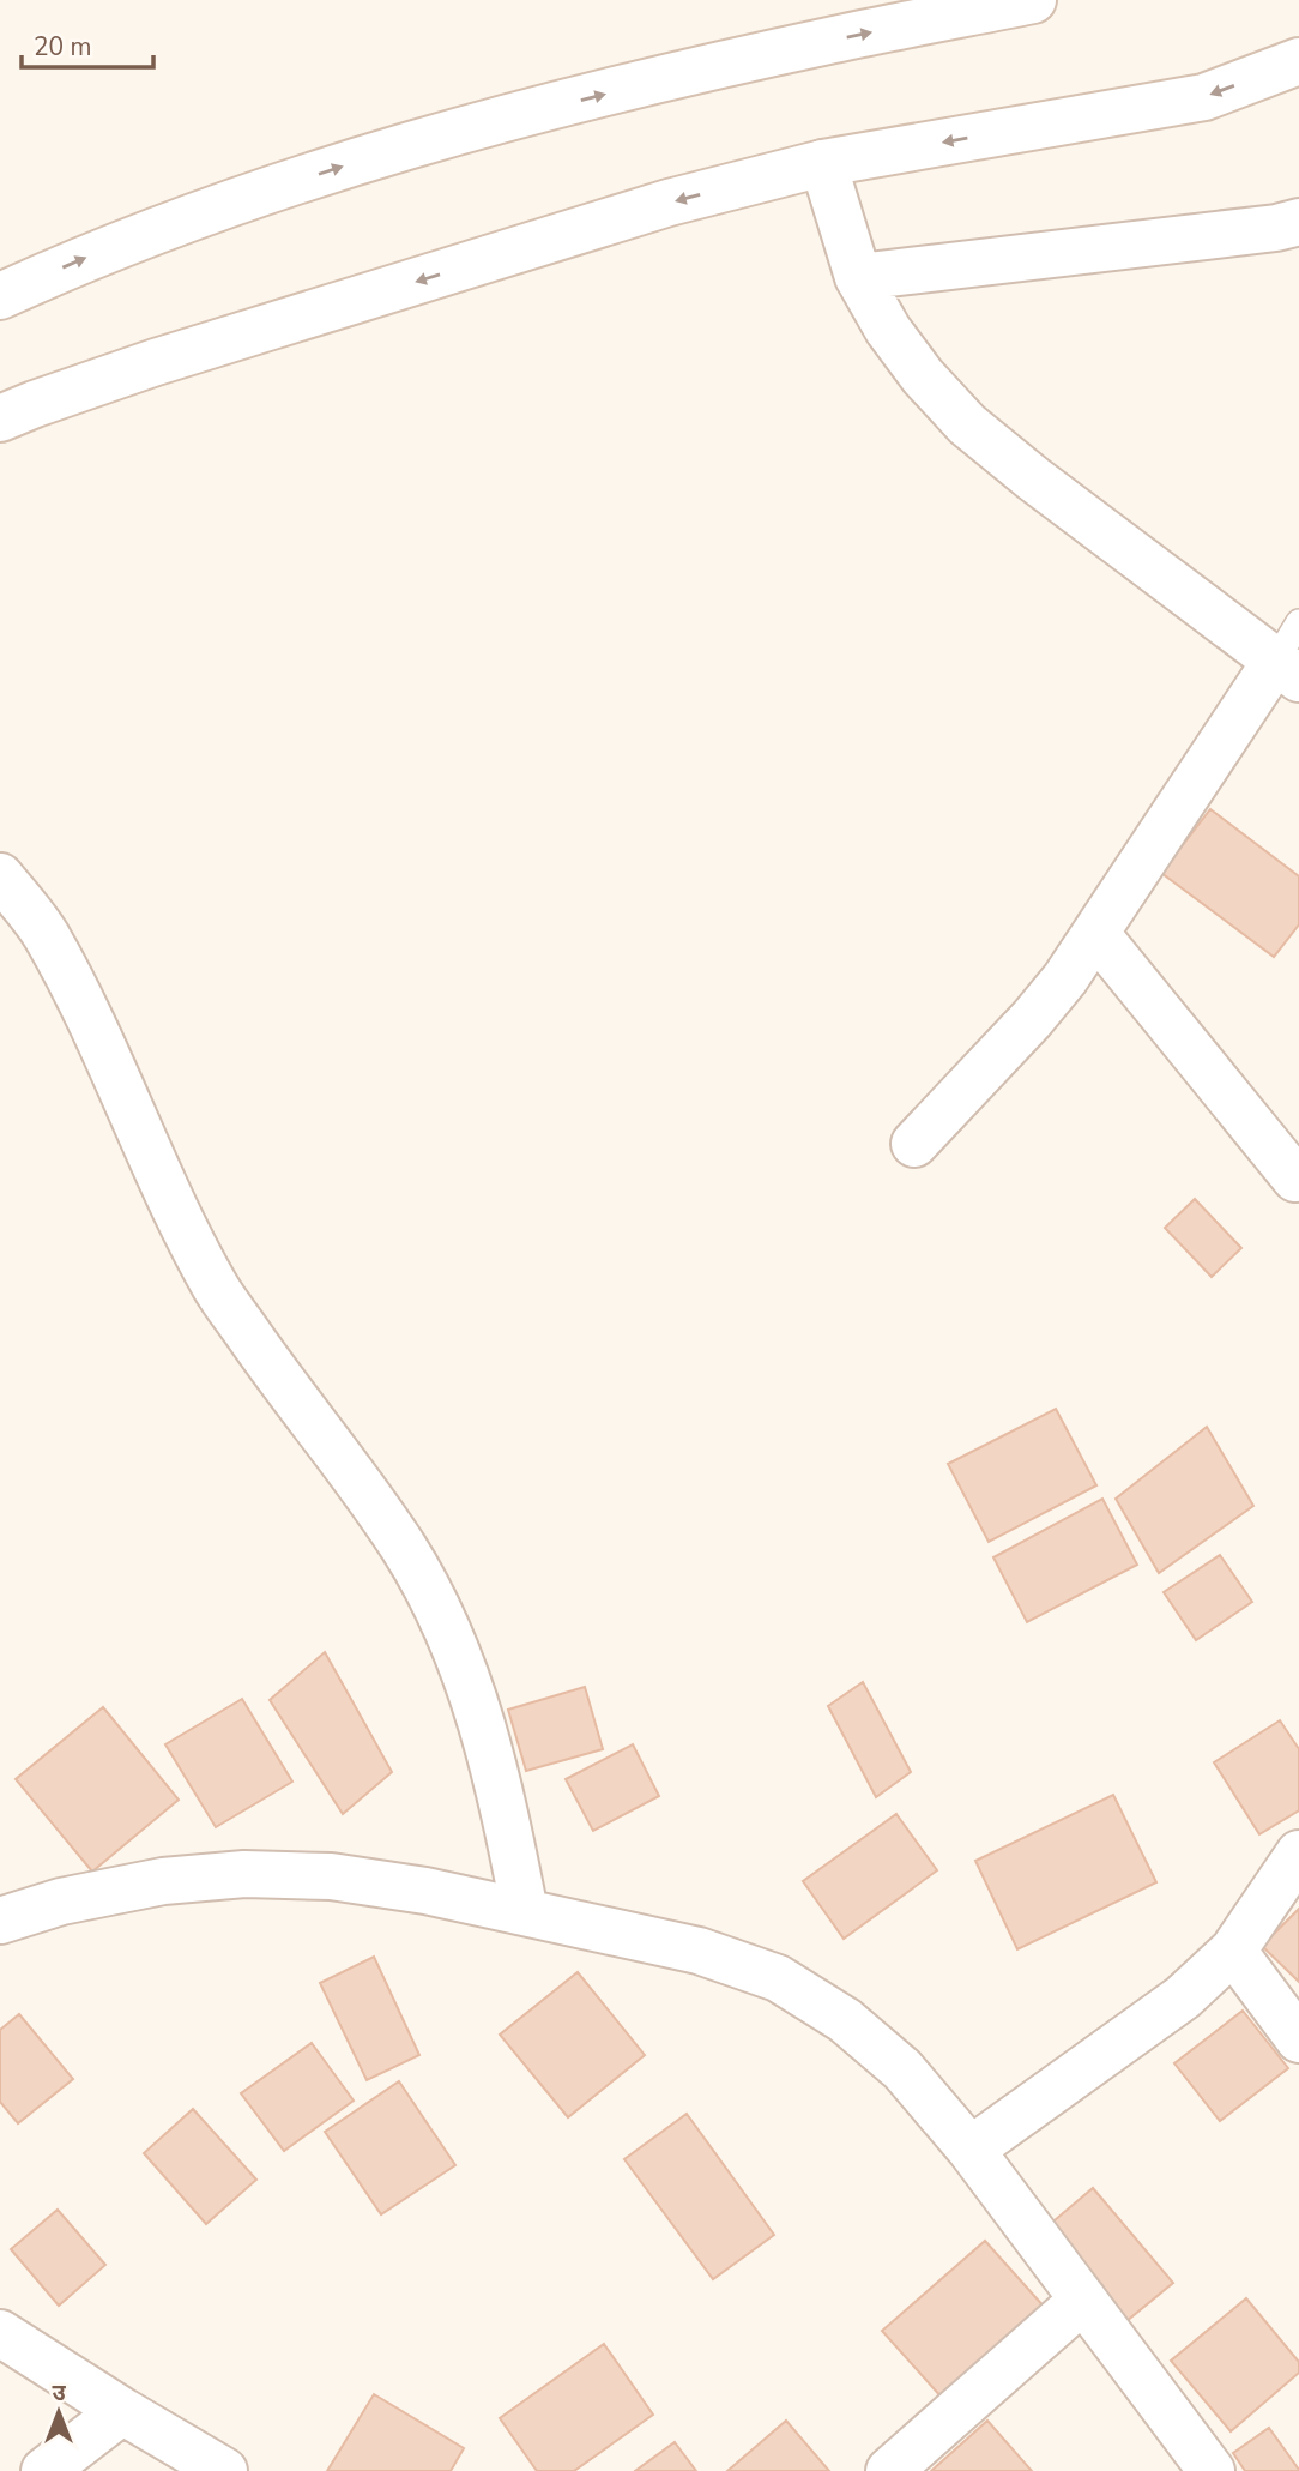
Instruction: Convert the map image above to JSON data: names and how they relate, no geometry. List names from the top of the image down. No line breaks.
{"scale_bar":"20 m","north":"top"}
